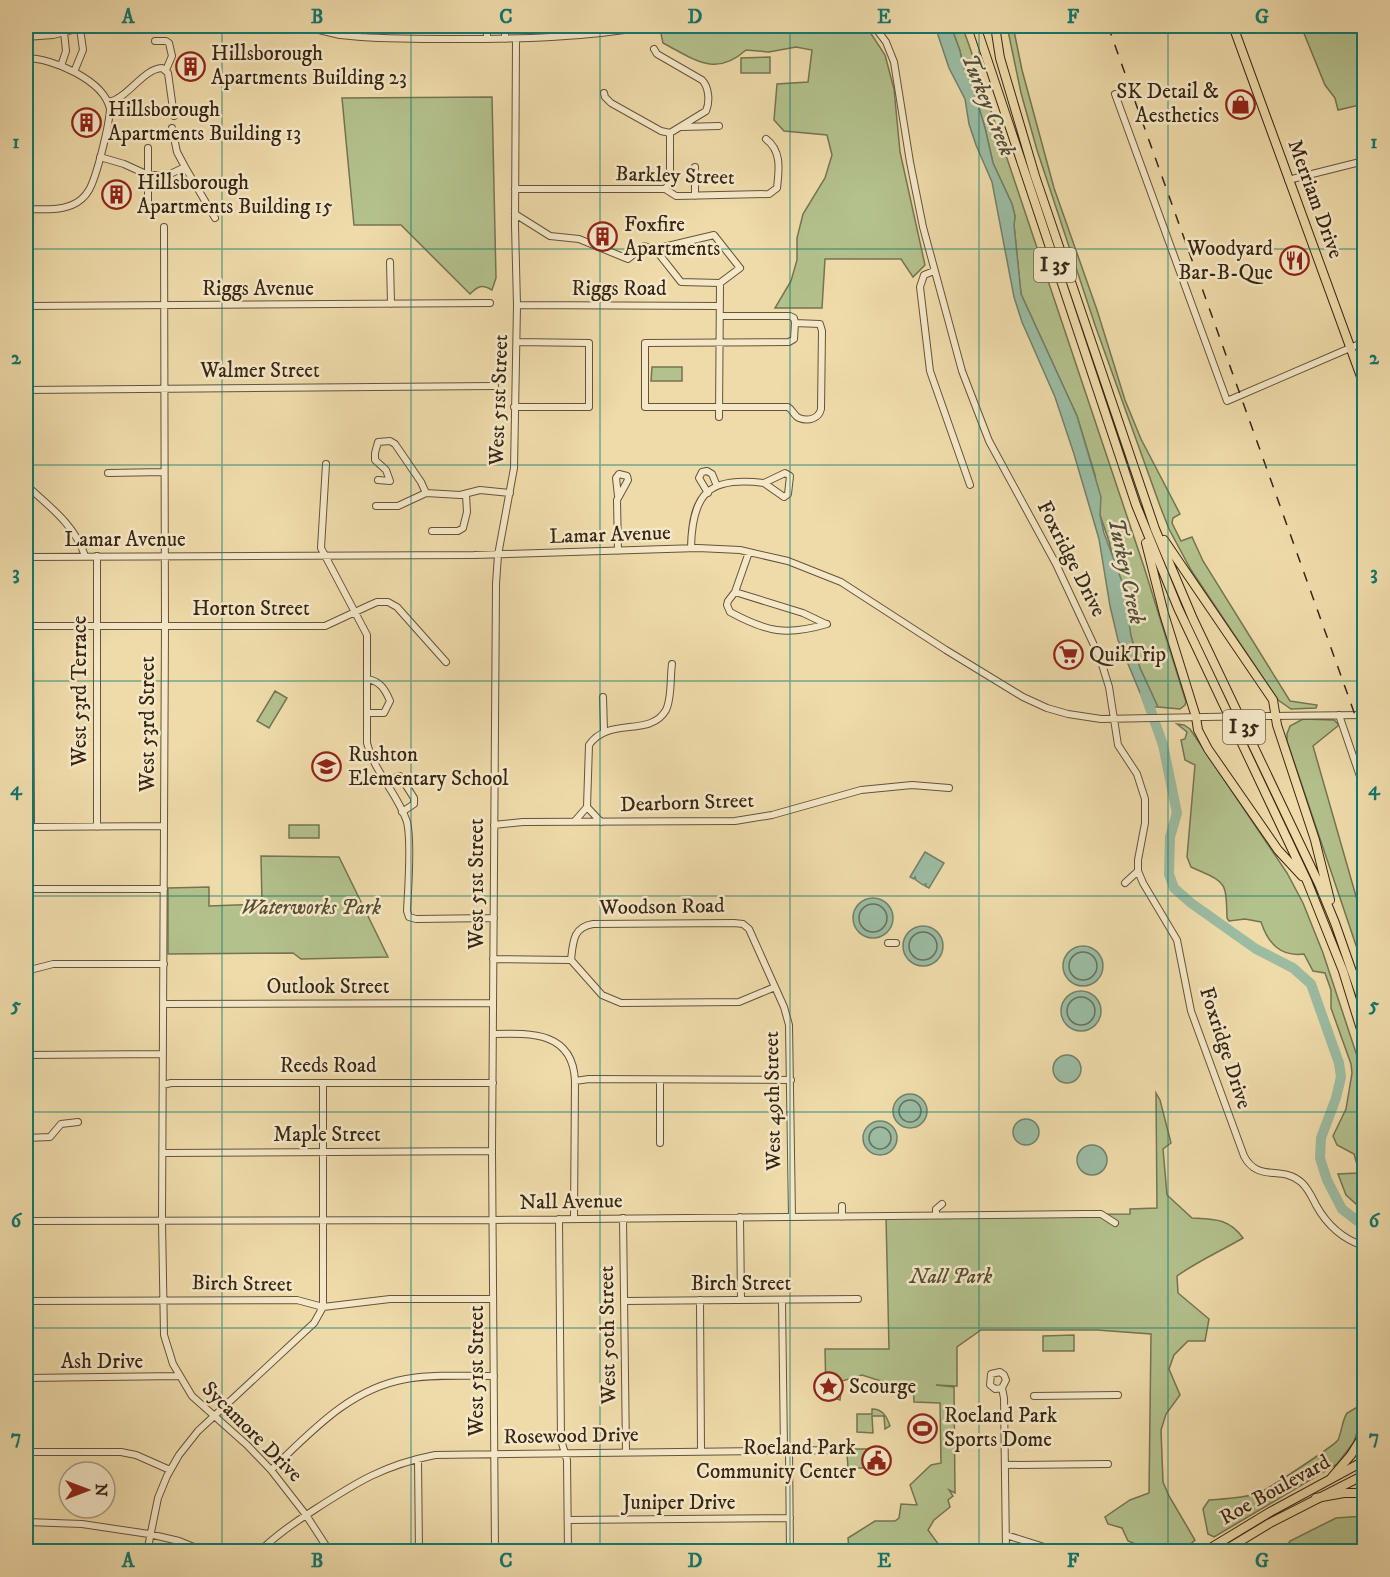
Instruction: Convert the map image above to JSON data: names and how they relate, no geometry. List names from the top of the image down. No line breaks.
{"streets":{"highway":["I 35"],"main road":["Merriam Drive","Roe Boulevard"],"street":["Barkley Street","Riggs Avenue","Riggs Road","Walmer Street","West 51st Street","Lamar Avenue","Foxridge Drive","Horton Street","West 53rd Terrace","West 53rd Street","Dearborn Street","Woodson Road","Outlook Street","Reeds Road","West 49th Street","Maple Street","Nall Avenue","Birch Street","West 50th Street","Ash Drive","Sycamore Drive","Rosewood Drive","Juniper Drive"]},"crossings":[["Barkley Street","West 51st Street"],["Riggs Avenue","West 53rd Street"],["Riggs Road","West 51st Street"],["Walmer Street","West 53rd Street"],["West 51st Street","Lamar Avenue"],["West 51st Street","Dearborn Street"],["West 51st Street","Outlook Street"],["West 51st Street","Reeds Road"],["West 51st Street","Maple Street"],["West 51st Street","Nall Avenue"],["West 51st Street","Birch Street"],["West 51st Street","Rosewood Drive"],["Lamar Avenue","Foxridge Drive"],["Lamar Avenue","West 53rd Terrace"],["Lamar Avenue","West 53rd Street"],["Horton Street","West 53rd Terrace"],["Horton Street","West 53rd Street"],["West 53rd Street","Outlook Street"],["West 53rd Street","Reeds Road"],["West 53rd Street","Maple Street"],["West 53rd Street","Nall Avenue"],["West 53rd Street","Sycamore Drive"],["Woodson Road","West 49th Street"],["West 49th Street","Nall Avenue"],["Nall Avenue","West 50th Street"],["Nall Avenue","Sycamore Drive"],["Birch Street","West 50th Street"],["Birch Street","Sycamore Drive"],["West 50th Street","Rosewood Drive"],["Ash Drive","Sycamore Drive"],["Sycamore Drive","Rosewood Drive"]],"water":["Turkey Creek"],"parks":["Waterworks Park","Nall Park"],"places":{"building":["Hillsborough Apartments Building 23","Hillsborough Apartments Building 13","Hillsborough Apartments Building 15","Foxfire Apartments"],"shop":["SK Detail & Aesthetics"],"restaurant":["Woodyard Bar-B-Que"],"supermarket":["QuikTrip"],"school or university":["Rushton Elementary School"],"place":["Scourge"],"sports":["Roeland Park Sports Dome"],"public building":["Roeland Park Community Center"]},"north":"right","grid":{"columns":["A","B","C","D","E","F","G"],"rows":["1","2","3","4","5","6","7"]}}
